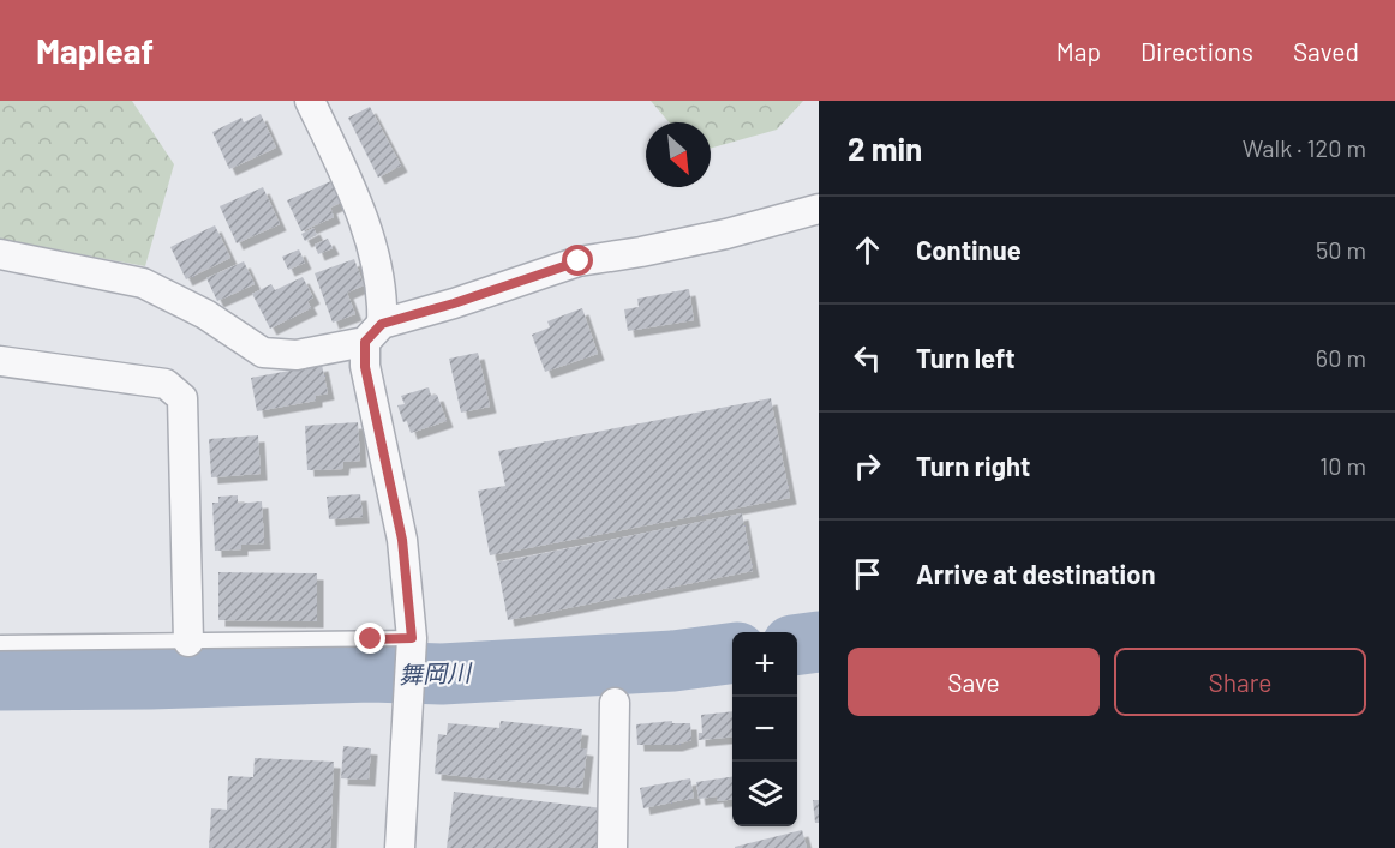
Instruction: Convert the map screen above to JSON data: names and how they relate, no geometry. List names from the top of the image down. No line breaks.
{"water":["舞岡川"],"north":"bottom right","page":{"header":"Mapleaf","nav":["Map","Directions","Saved"],"heading":["2 min","Walk · 120 m"],"list":[["Continue","50 m"],["Turn left","60 m"],["Turn right","10 m"],"Arrive at destination"],"buttons":["Save","Share"],"map_buttons":["+","−"]}}
